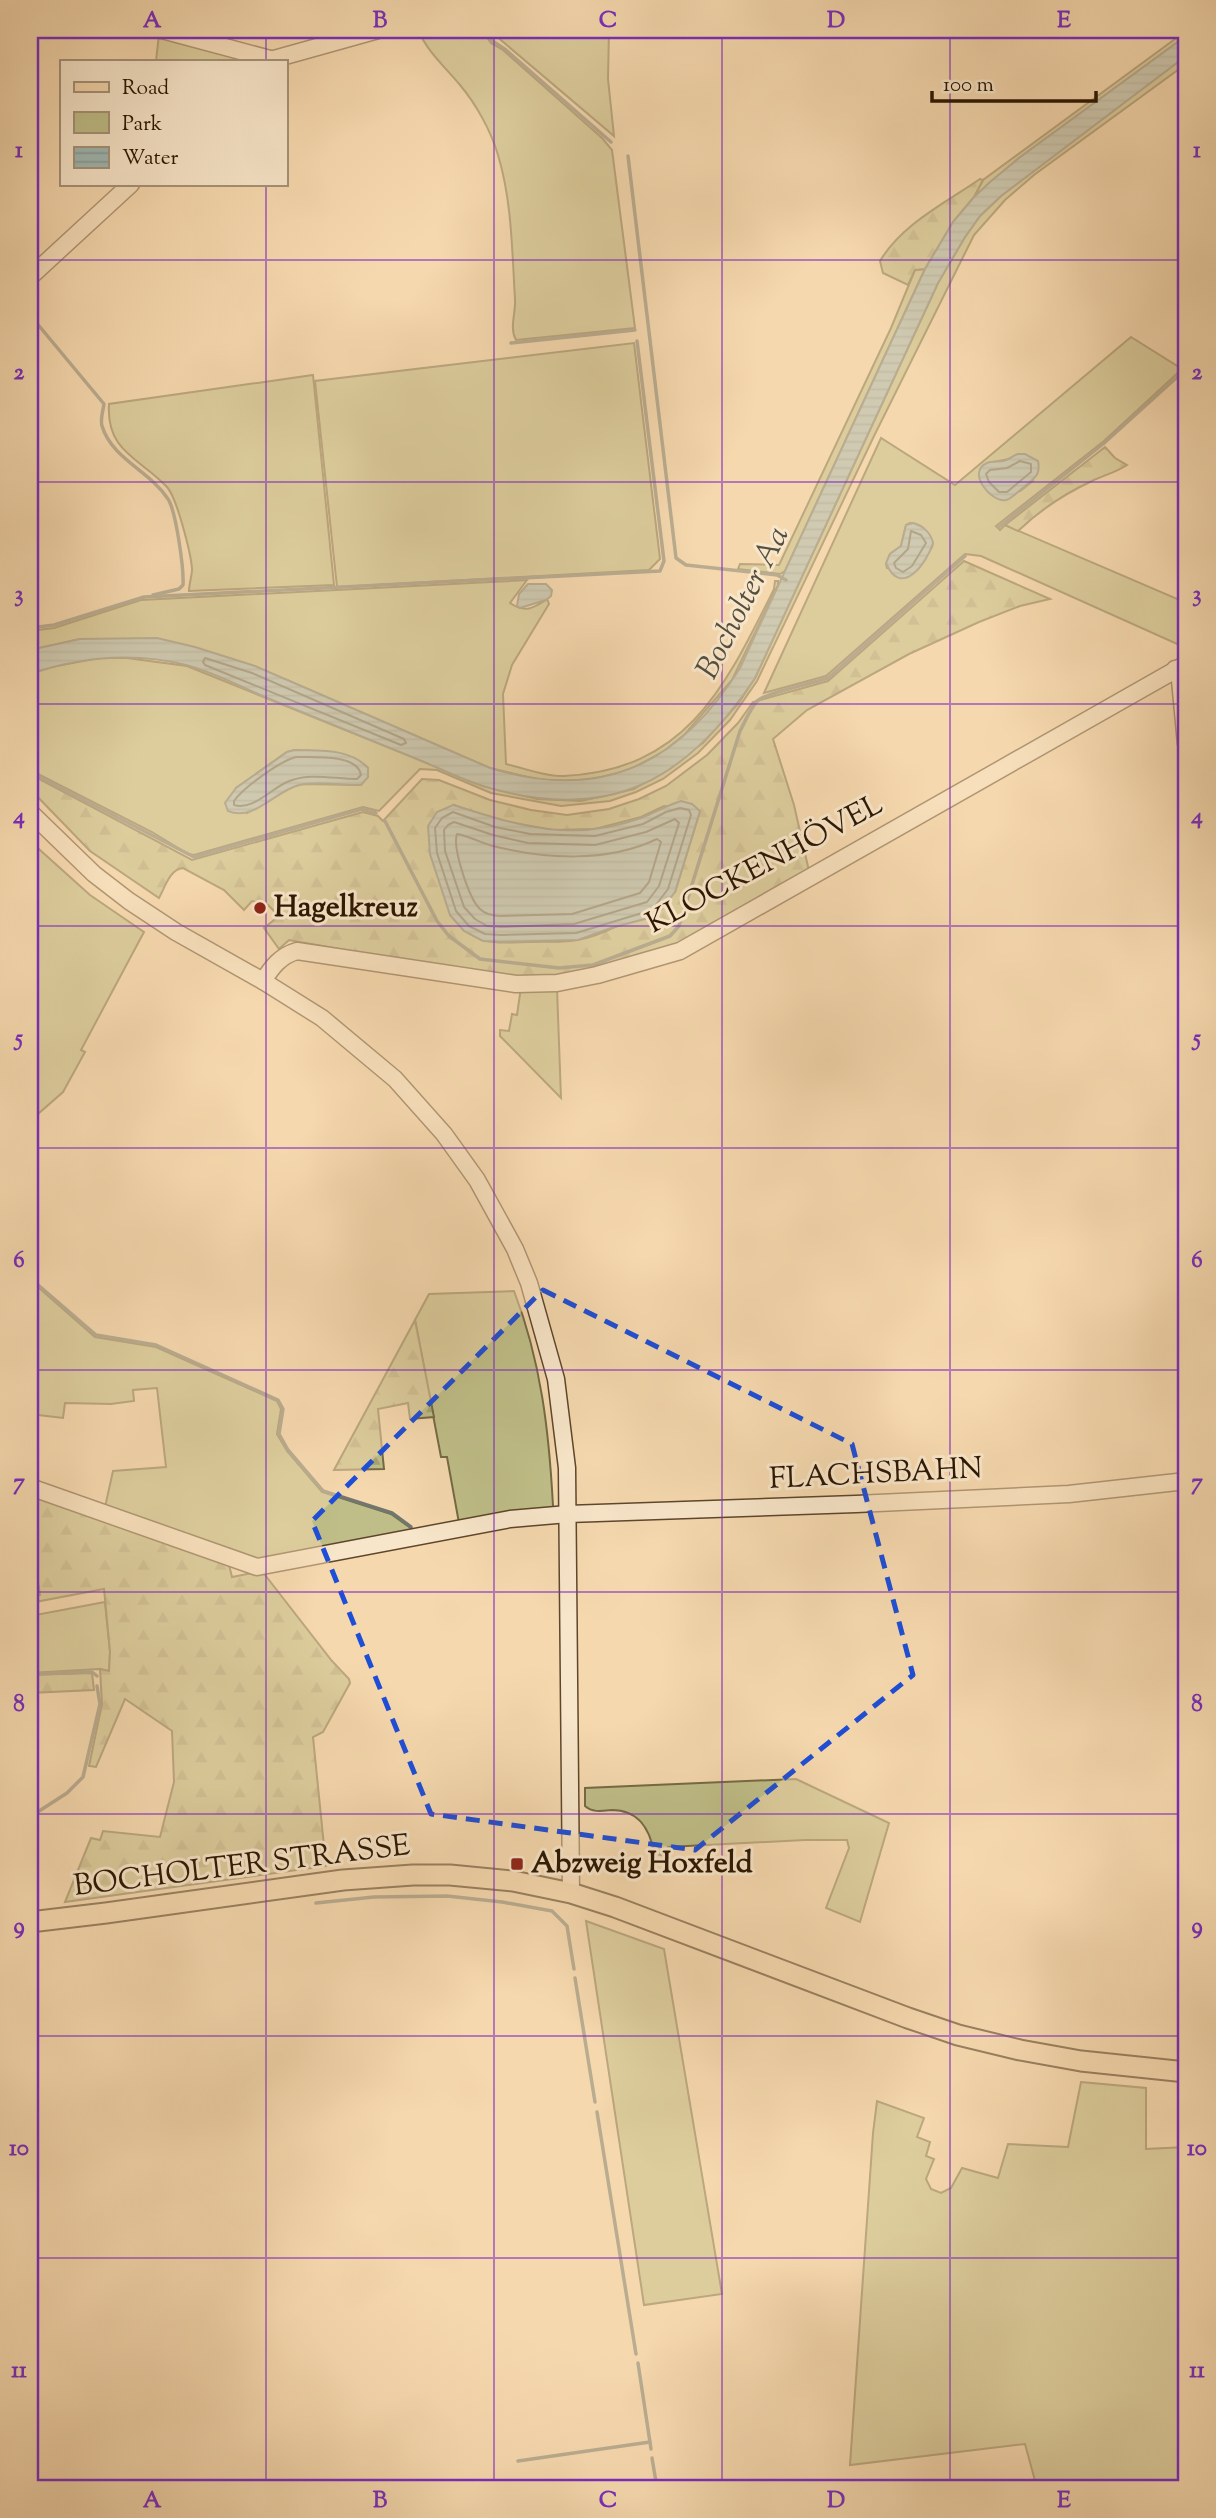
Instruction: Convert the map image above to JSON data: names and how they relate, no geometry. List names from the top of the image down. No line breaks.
{"streets":{"main road":["BOCHOLTER STRASSE"],"street":["KLOCKENHÖVEL","FLACHSBAHN"]},"water":["Bocholter Aa"],"places":{"other":["Hagelkreuz"],"transit":["Abzweig Hoxfeld"]},"legend":["Road","Park","Water"],"scale_bar":"100 m","grid":{"columns":["A","B","C","D","E"],"rows":["1","2","3","4","5","6","7","8","9","10","11"]}}
